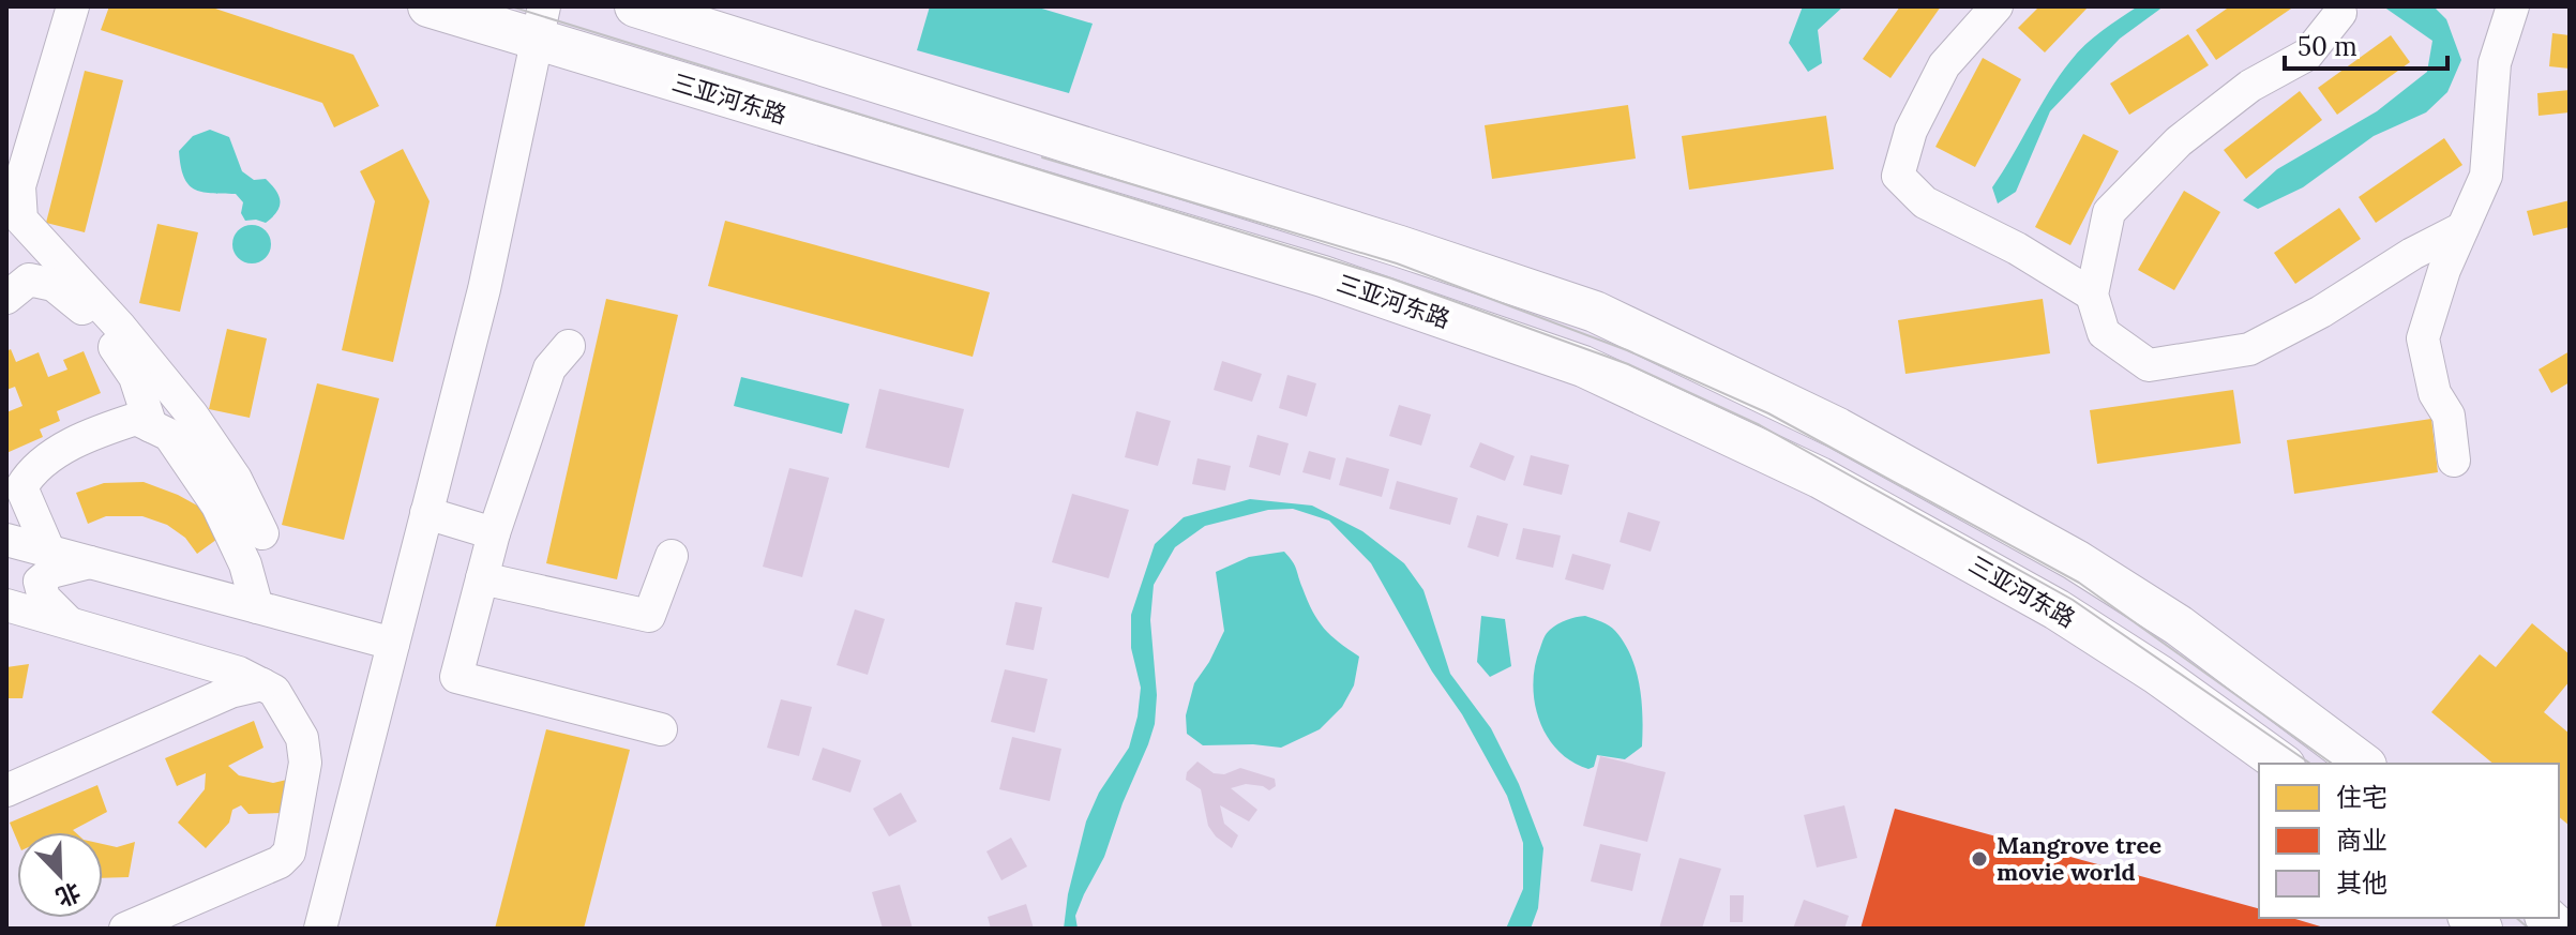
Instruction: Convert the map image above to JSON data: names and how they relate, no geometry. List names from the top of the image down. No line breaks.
{"streets":{"main road":["三亚河东路"]},"places":["Mangrove tree movie world"],"legend":["住宅","商业","其他"],"scale_bar":"50 m","north":"bottom right"}
